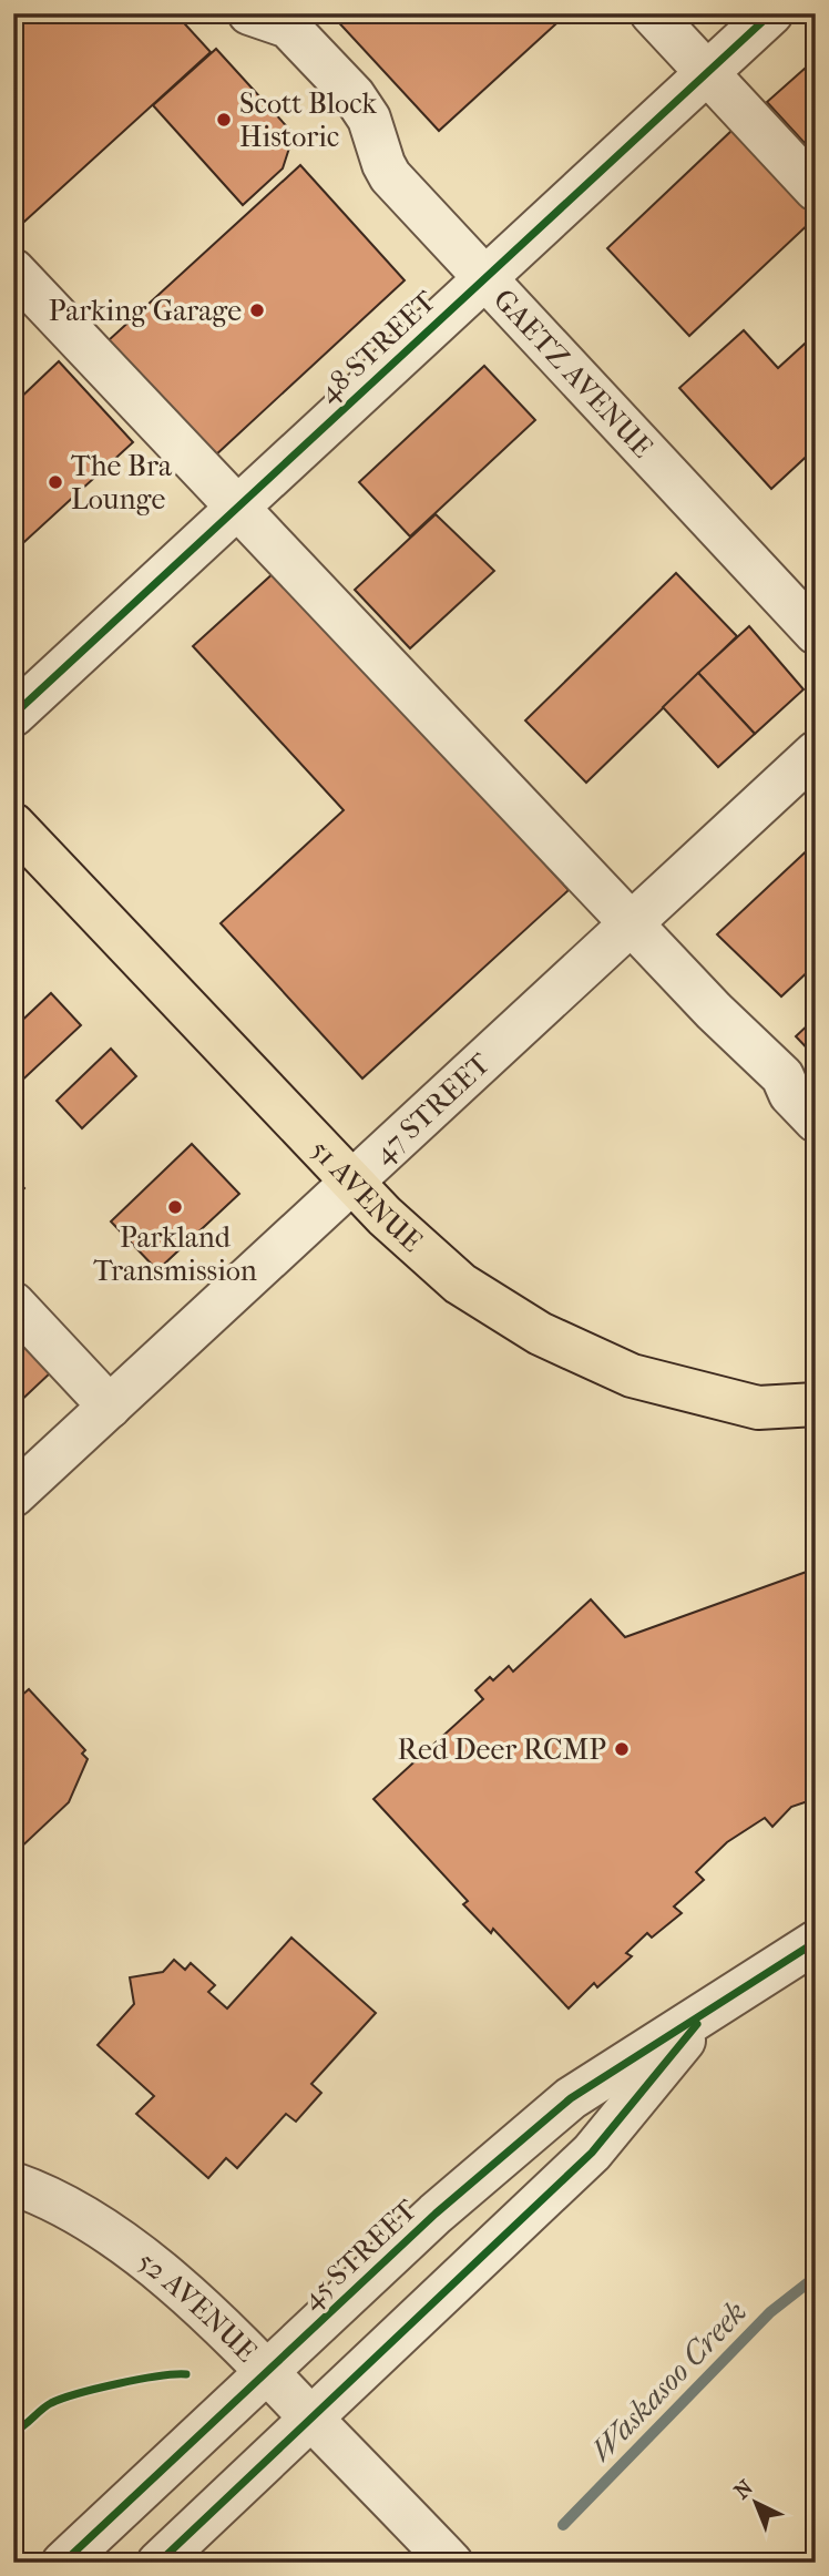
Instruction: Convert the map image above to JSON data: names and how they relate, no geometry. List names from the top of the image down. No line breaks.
{"streets":{"main road":["51 AVENUE"],"street":["48 STREET","GAETZ AVENUE","47 STREET","45 STREET","52 AVENUE"]},"crossings":[["48 STREET","GAETZ AVENUE"],["47 STREET","51 AVENUE"],["45 STREET","52 AVENUE"]],"water":["Waskasoo Creek"],"places":["Scott Block Historic","Parking Garage","The Bra Lounge","Parkland Transmission","Red Deer RCMP"],"north":"top left"}
